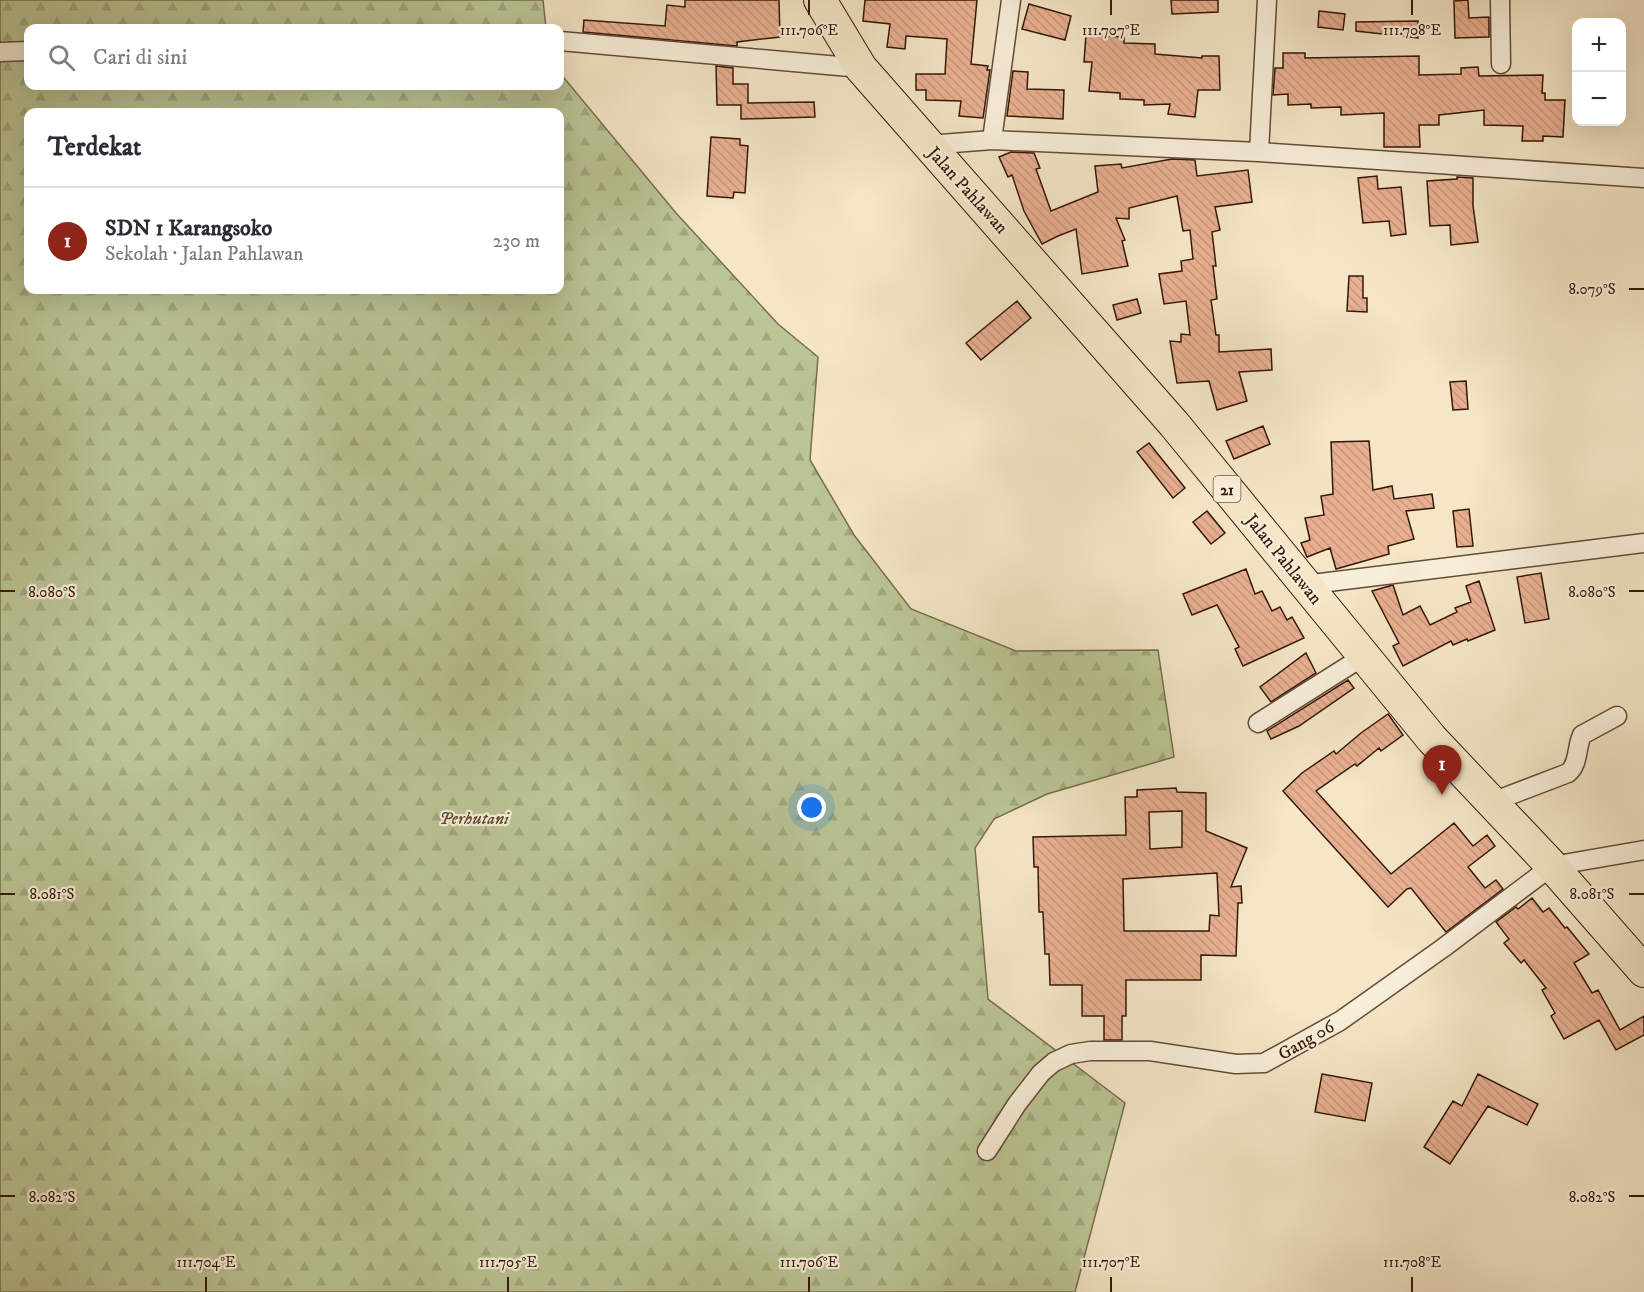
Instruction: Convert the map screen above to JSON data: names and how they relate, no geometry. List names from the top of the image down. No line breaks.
{"streets":{"highway":["Jalan Pahlawan","21"],"street":["Gang 06"]},"crossings":[["Jalan Pahlawan","Gang 06"]],"parks":["Perhutani"],"page":{"map_buttons":["+","−"],"search":"Cari di sini","heading":"Terdekat","list":[{"mark":"1","name":"SDN 1 Karangsoko","note":"Sekolah · Jalan Pahlawan","value":"230 m"}],"pins":"1"},"coordinates":["111.706°E","111.707°E","111.708°E","8.079°S","8.080°S","8.081°S","8.082°S","111.704°E","111.705°E"]}
